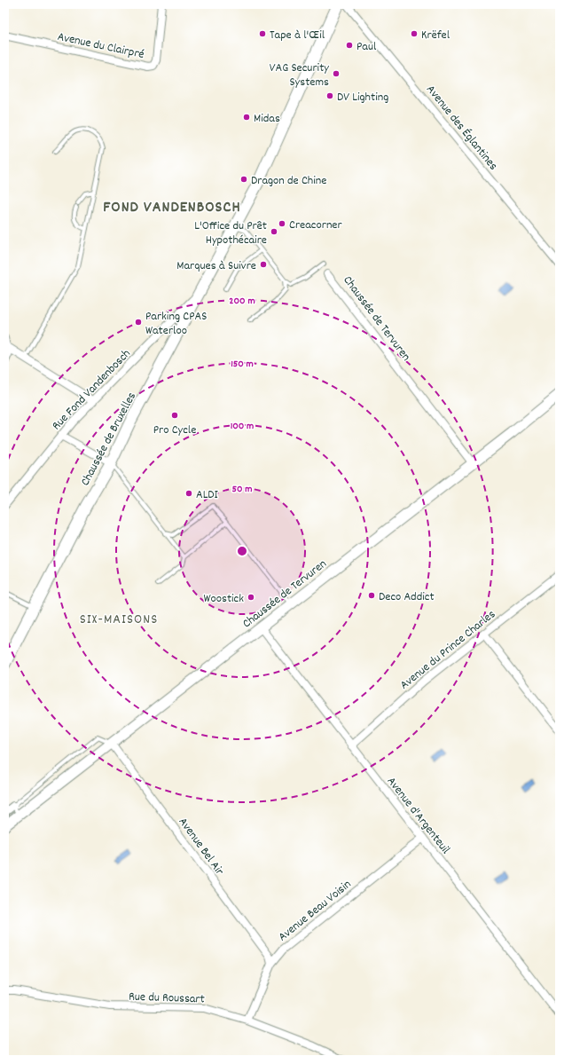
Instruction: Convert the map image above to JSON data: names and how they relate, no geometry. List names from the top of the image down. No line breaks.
{"streets":{"main road":["Chaussée de Tervuren","Chaussée de Bruxelles"],"street":["Avenue du Clairpré","Avenue des Églantines","Rue Fond Vandenbosch","Avenue du Prince Charles","Avenue d'Argenteuil","Avenue Bel Air","Avenue Beau Voisin","Rue du Roussart"]},"crossings":[["Chaussée de Tervuren","Avenue d'Argenteuil"],["Chaussée de Tervuren","Avenue Bel Air"],["Rue Fond Vandenbosch","Chaussée de Bruxelles"],["Avenue du Prince Charles","Avenue d'Argenteuil"],["Avenue d'Argenteuil","Avenue Beau Voisin"],["Avenue Bel Air","Avenue Beau Voisin"],["Avenue Beau Voisin","Rue du Roussart"]],"districts":["FOND VANDENBOSCH","SIX-MAISONS"],"places":["Tape à l'Œil","Krëfel","Paul","VAG Security Systems","DV Lighting","Midas","Dragon de Chine","Creacorner","L'Office du Prêt Hypothécaire","Marques à Suivre","Parking CPAS Waterloo","Pro Cycle","ALDI","Deco Addict","Woostick"],"rings":["200 m","150 m","100 m","50 m"]}
